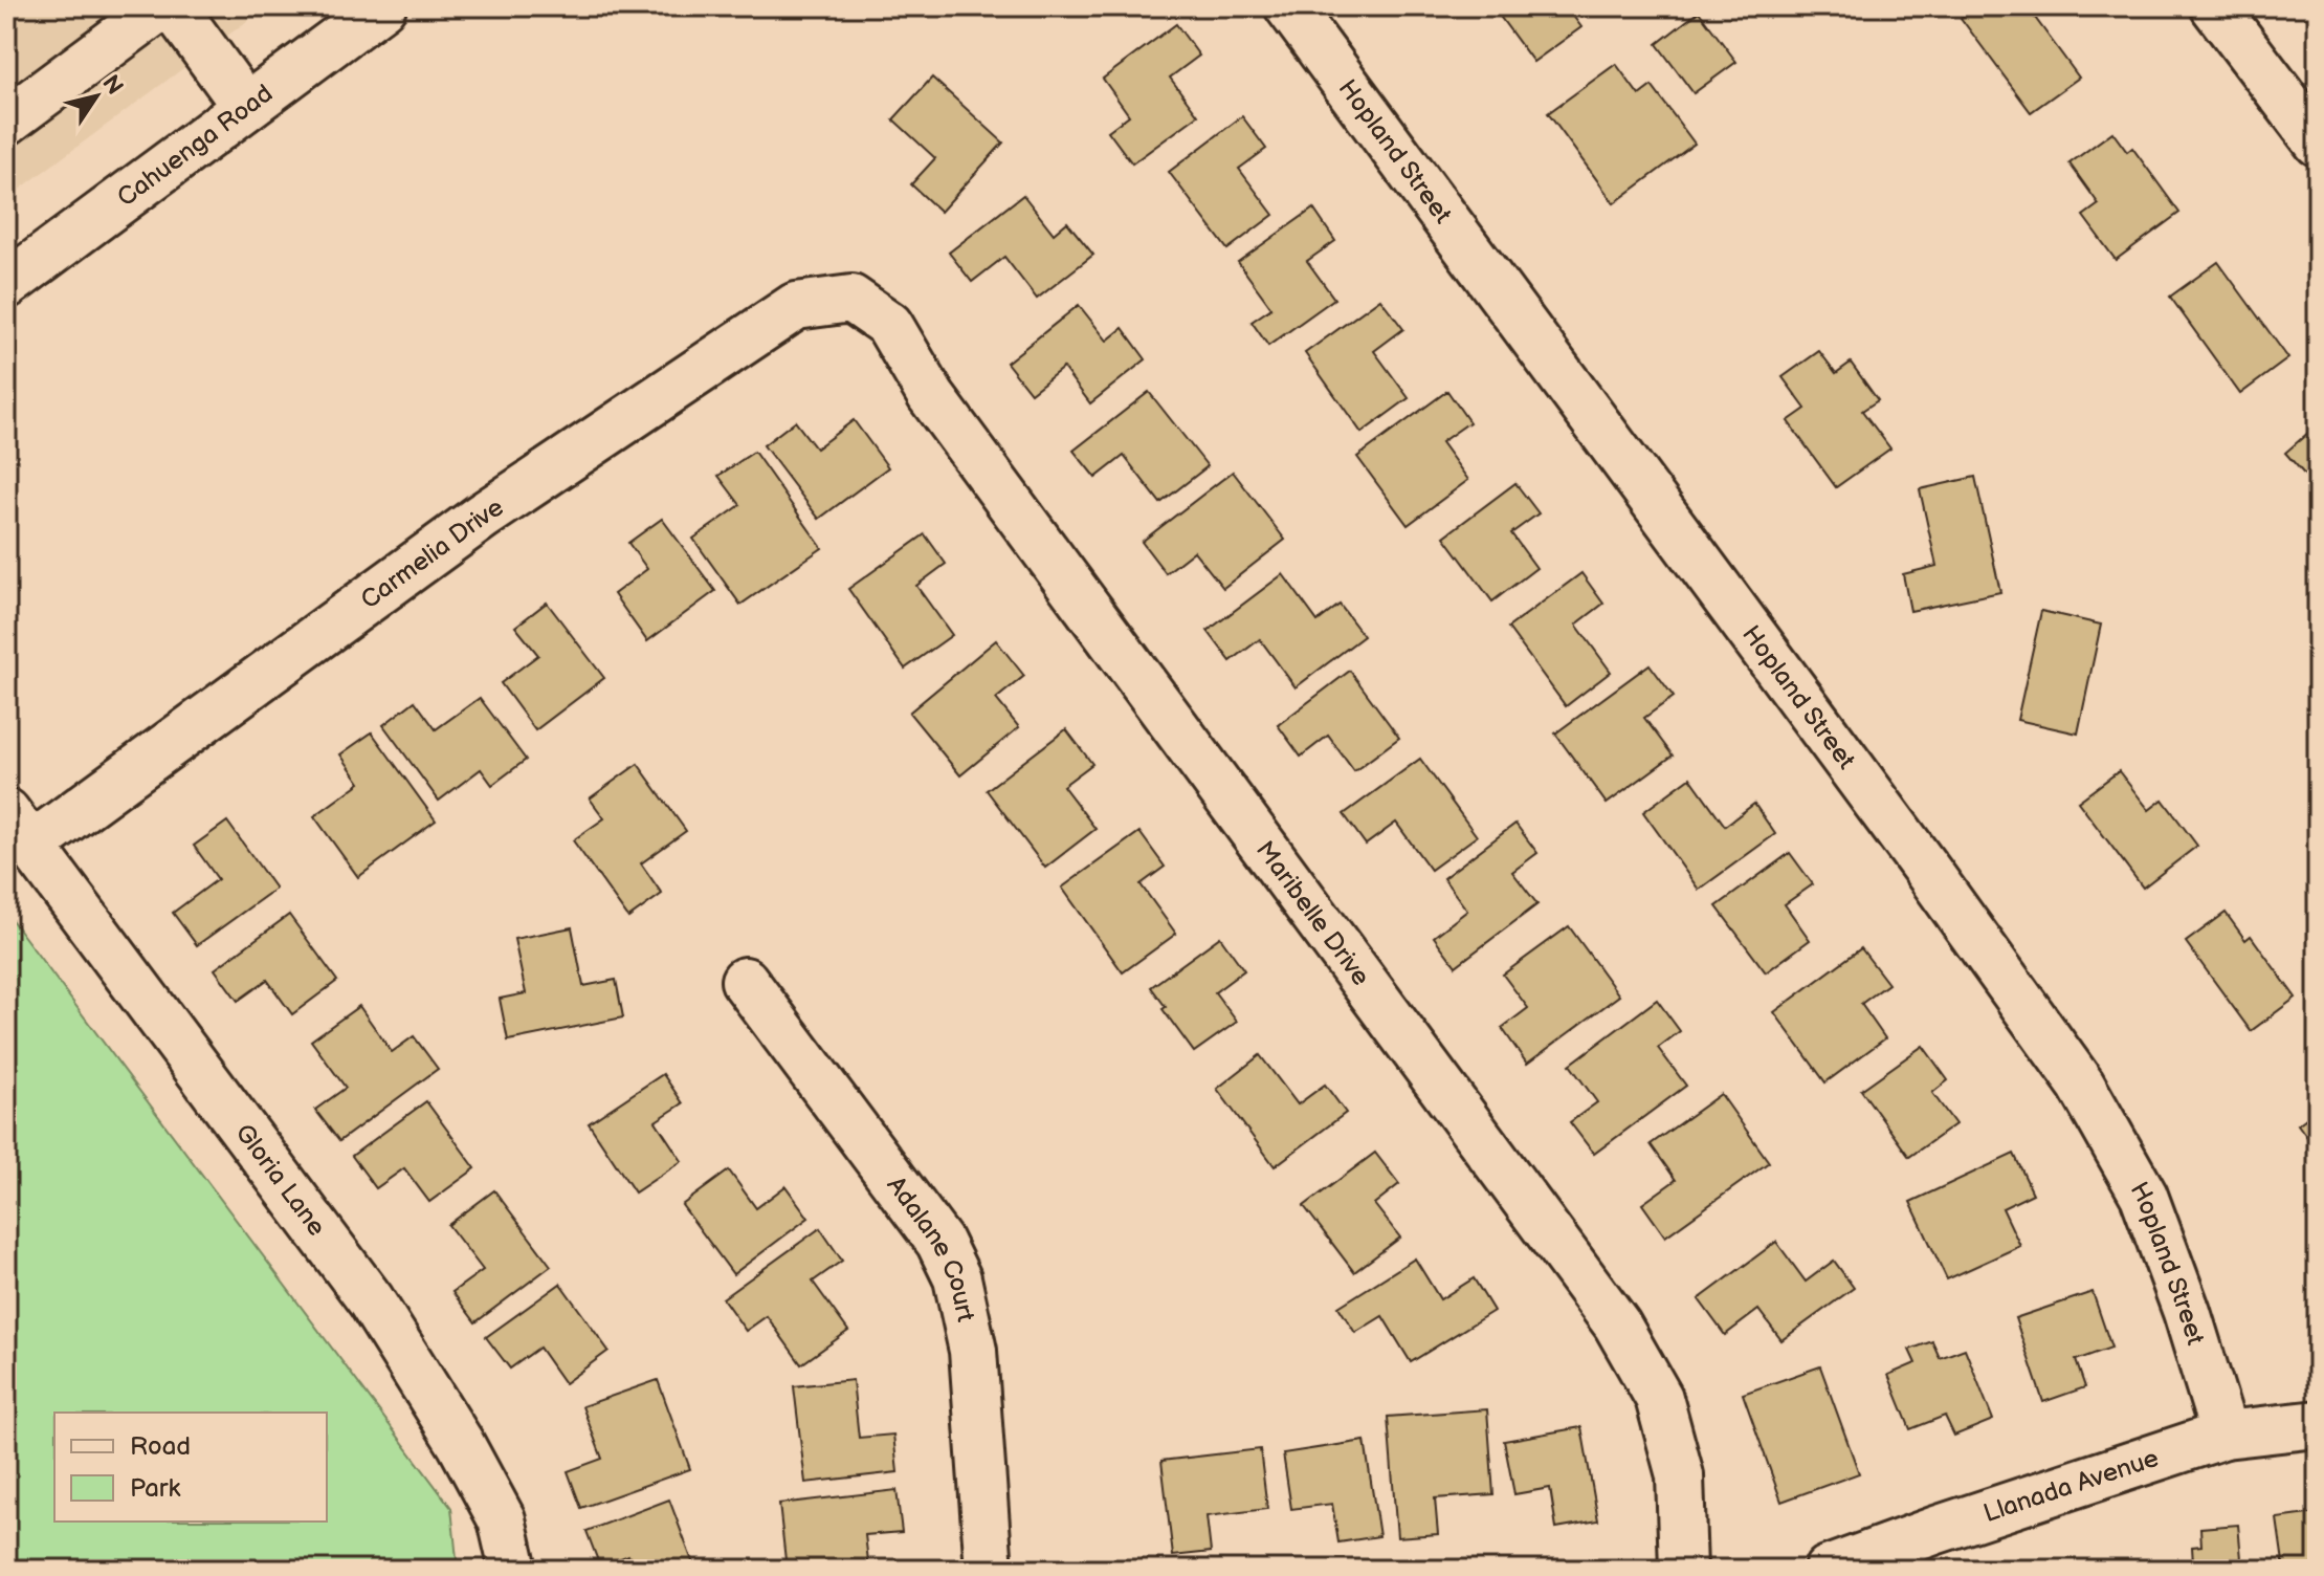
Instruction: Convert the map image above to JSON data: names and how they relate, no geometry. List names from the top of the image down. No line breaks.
{"streets":{"street":["Cahuenga Road","Hopland Street","Carmelia Drive","Maribelle Drive","Gloria Lane","Adalane Court","Llanada Avenue"]},"crossings":[["Hopland Street","Llanada Avenue"],["Carmelia Drive","Maribelle Drive"],["Carmelia Drive","Gloria Lane"]],"legend":["Road","Park"],"north":"top right"}
